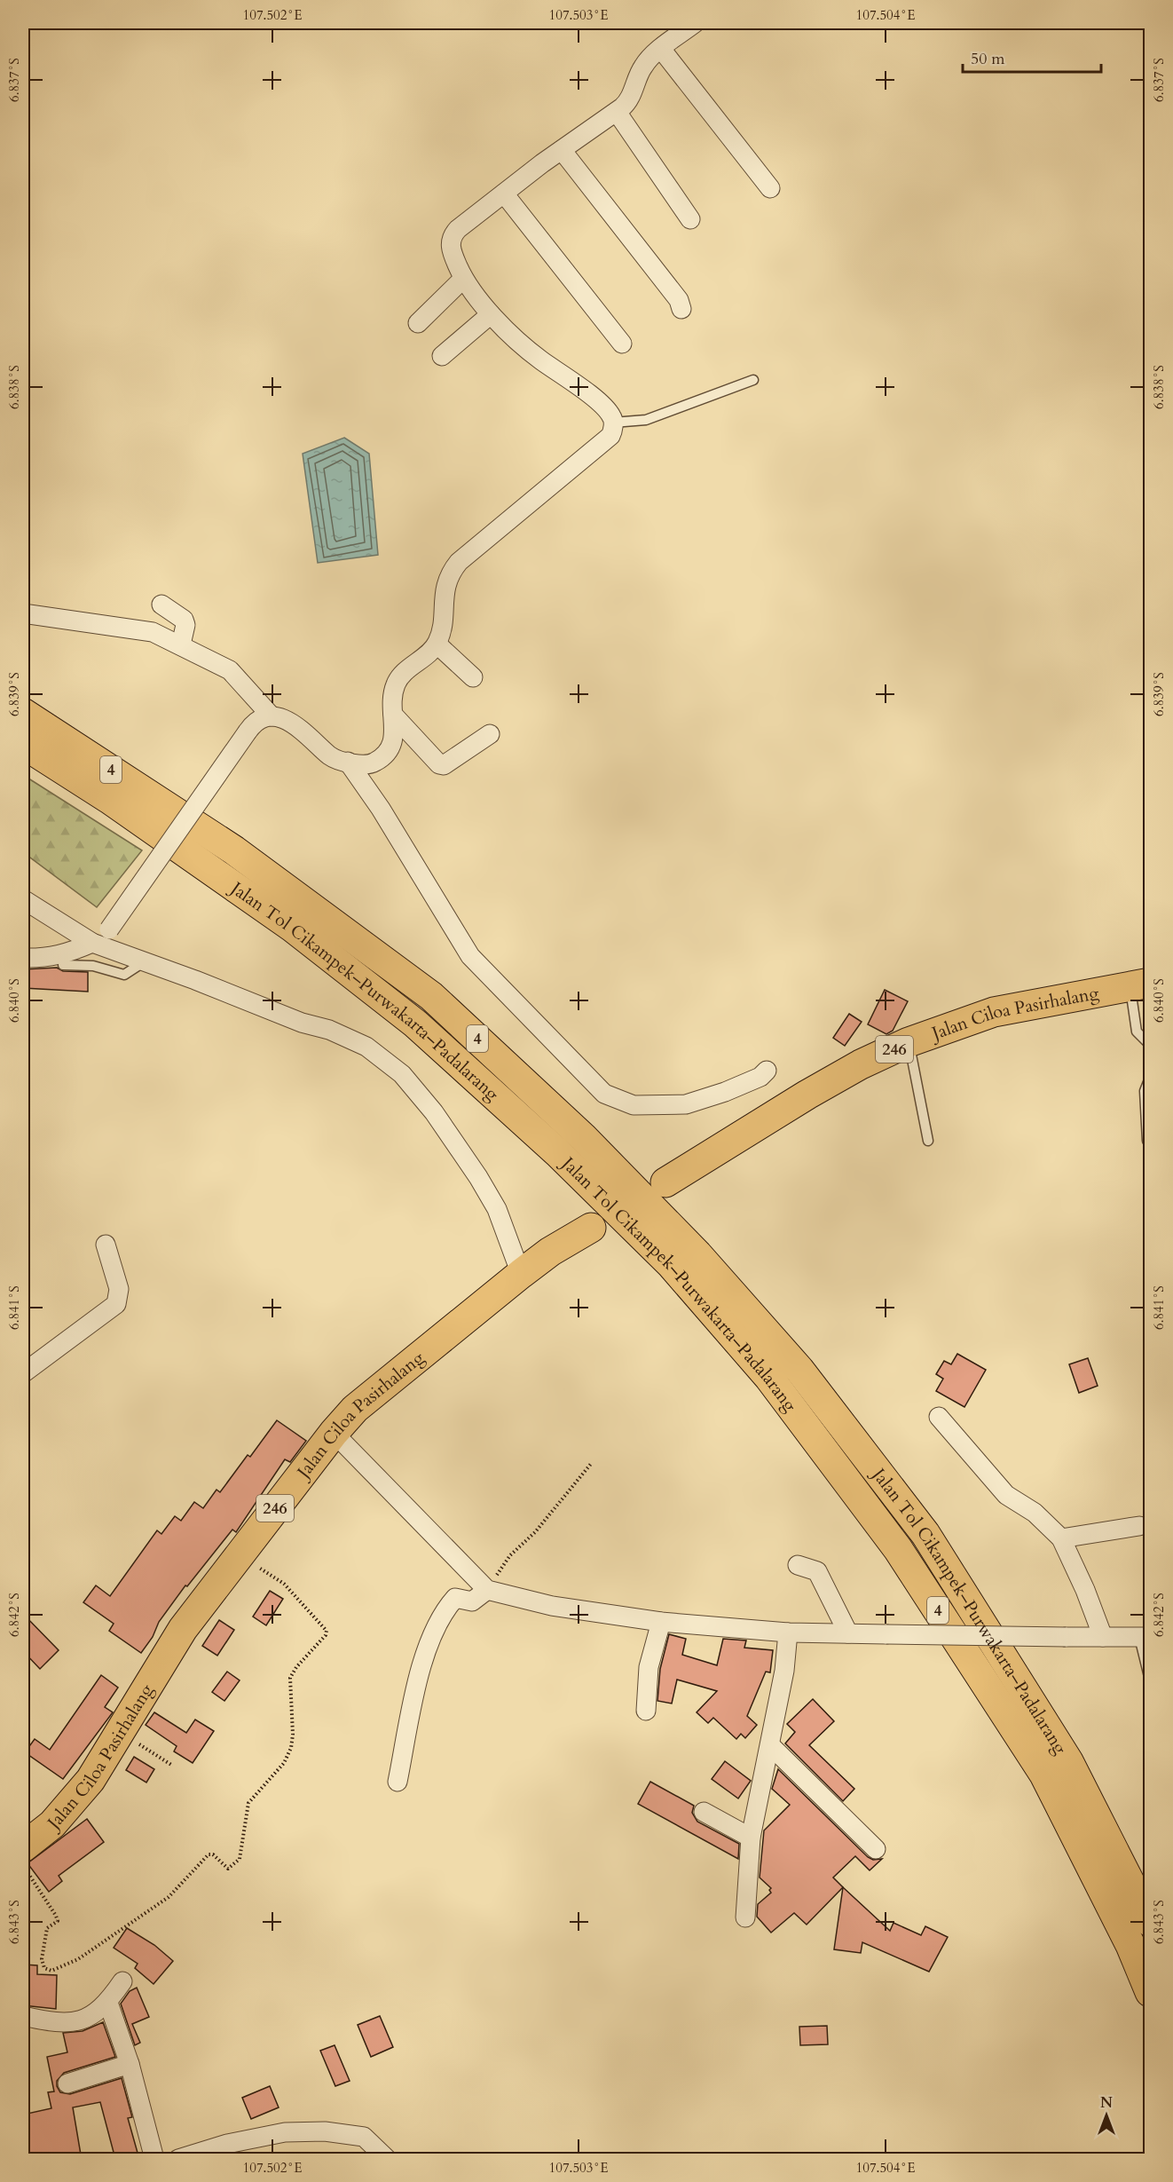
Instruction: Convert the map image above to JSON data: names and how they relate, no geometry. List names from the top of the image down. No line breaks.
{"streets":{"main road":["4","Jalan Tol Cikampek–Purwakarta–Padalarang","Jalan Ciloa Pasirhalang","246"]},"scale_bar":"50 m","north":"top","coordinates":["107.502°E","107.503°E","107.504°E","6.837°S","6.838°S","6.839°S","6.840°S","6.841°S","6.842°S","6.843°S"]}
